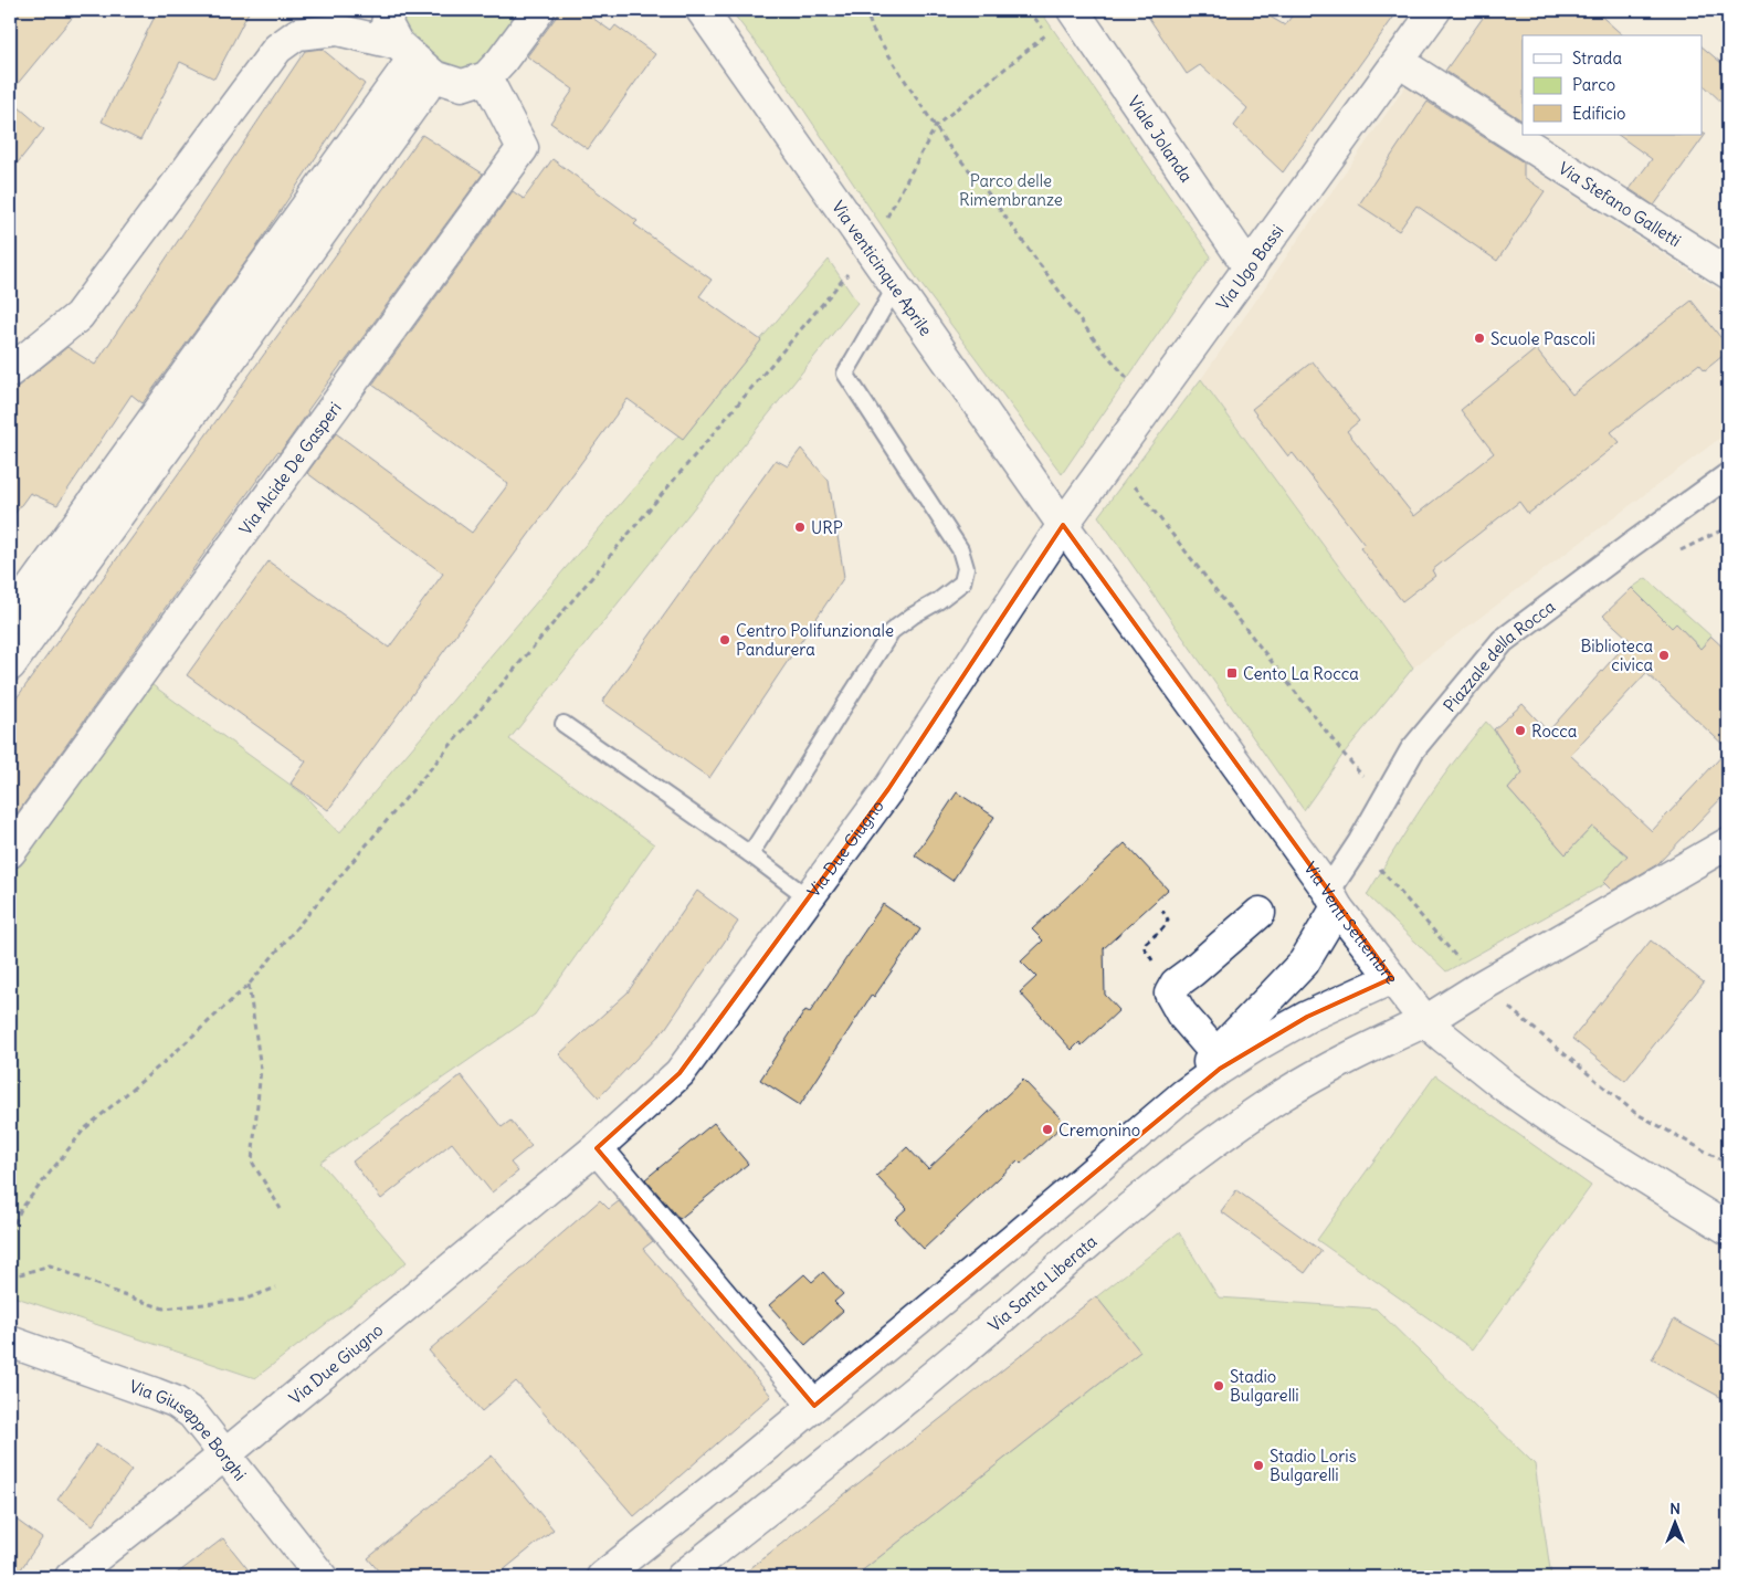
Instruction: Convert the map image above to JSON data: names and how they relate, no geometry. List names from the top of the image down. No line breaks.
{"streets":{"street":["Viale Jolanda","Via Stefano Galletti","Via venticinque Aprile","Via Ugo Bassi","Via Alcide De Gasperi","Piazzale della Rocca","Via Due Giugno","Via Venti Settembre","Via Santa Liberata","Via Giuseppe Borghi"]},"crossings":[["Viale Jolanda","Via Ugo Bassi"],["Via Stefano Galletti","Via Ugo Bassi"],["Via venticinque Aprile","Via Ugo Bassi"],["Via venticinque Aprile","Via Due Giugno"],["Via venticinque Aprile","Via Venti Settembre"],["Via Ugo Bassi","Via Due Giugno"],["Via Ugo Bassi","Via Venti Settembre"],["Piazzale della Rocca","Via Venti Settembre"],["Via Due Giugno","Via Venti Settembre"],["Via Due Giugno","Via Giuseppe Borghi"],["Via Venti Settembre","Via Santa Liberata"]],"parks":["Parco delle Rimembranze"],"places":{"other":["Scuole Pascoli","URP","Centro Polifunzionale Pandurera","Biblioteca civica","Rocca","Cremonino","Stadio Bulgarelli","Stadio Loris Bulgarelli"],"transit":["Cento La Rocca"]},"legend":["Strada","Parco","Edificio"],"north":"top"}
